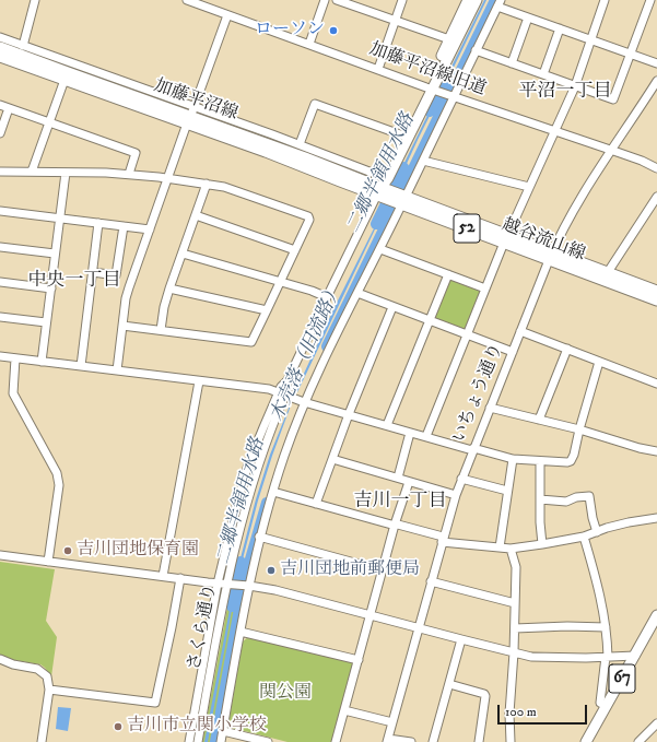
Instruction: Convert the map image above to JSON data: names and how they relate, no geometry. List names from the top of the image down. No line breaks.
{"streets":{"main road":["加藤平沼線","52","越谷流山線","67"],"street":["加藤平沼線旧道","いちょう通り","さくら通り"]},"crossings":[["加藤平沼線旧道","いちょう通り"],["加藤平沼線","越谷流山線"],["加藤平沼線","さくら通り"],["越谷流山線","いちょう通り"],["越谷流山線","さくら通り"]],"districts":["平沼一丁目","中央一丁目","吉川一丁目"],"water":["二郷半領用水路","木売落（旧流路）"],"parks":["関公園"],"places":["ローソン","吉川団地保育園","吉川団地前郵便局","吉川市立関小学校"],"scale_bar":"100 m"}
